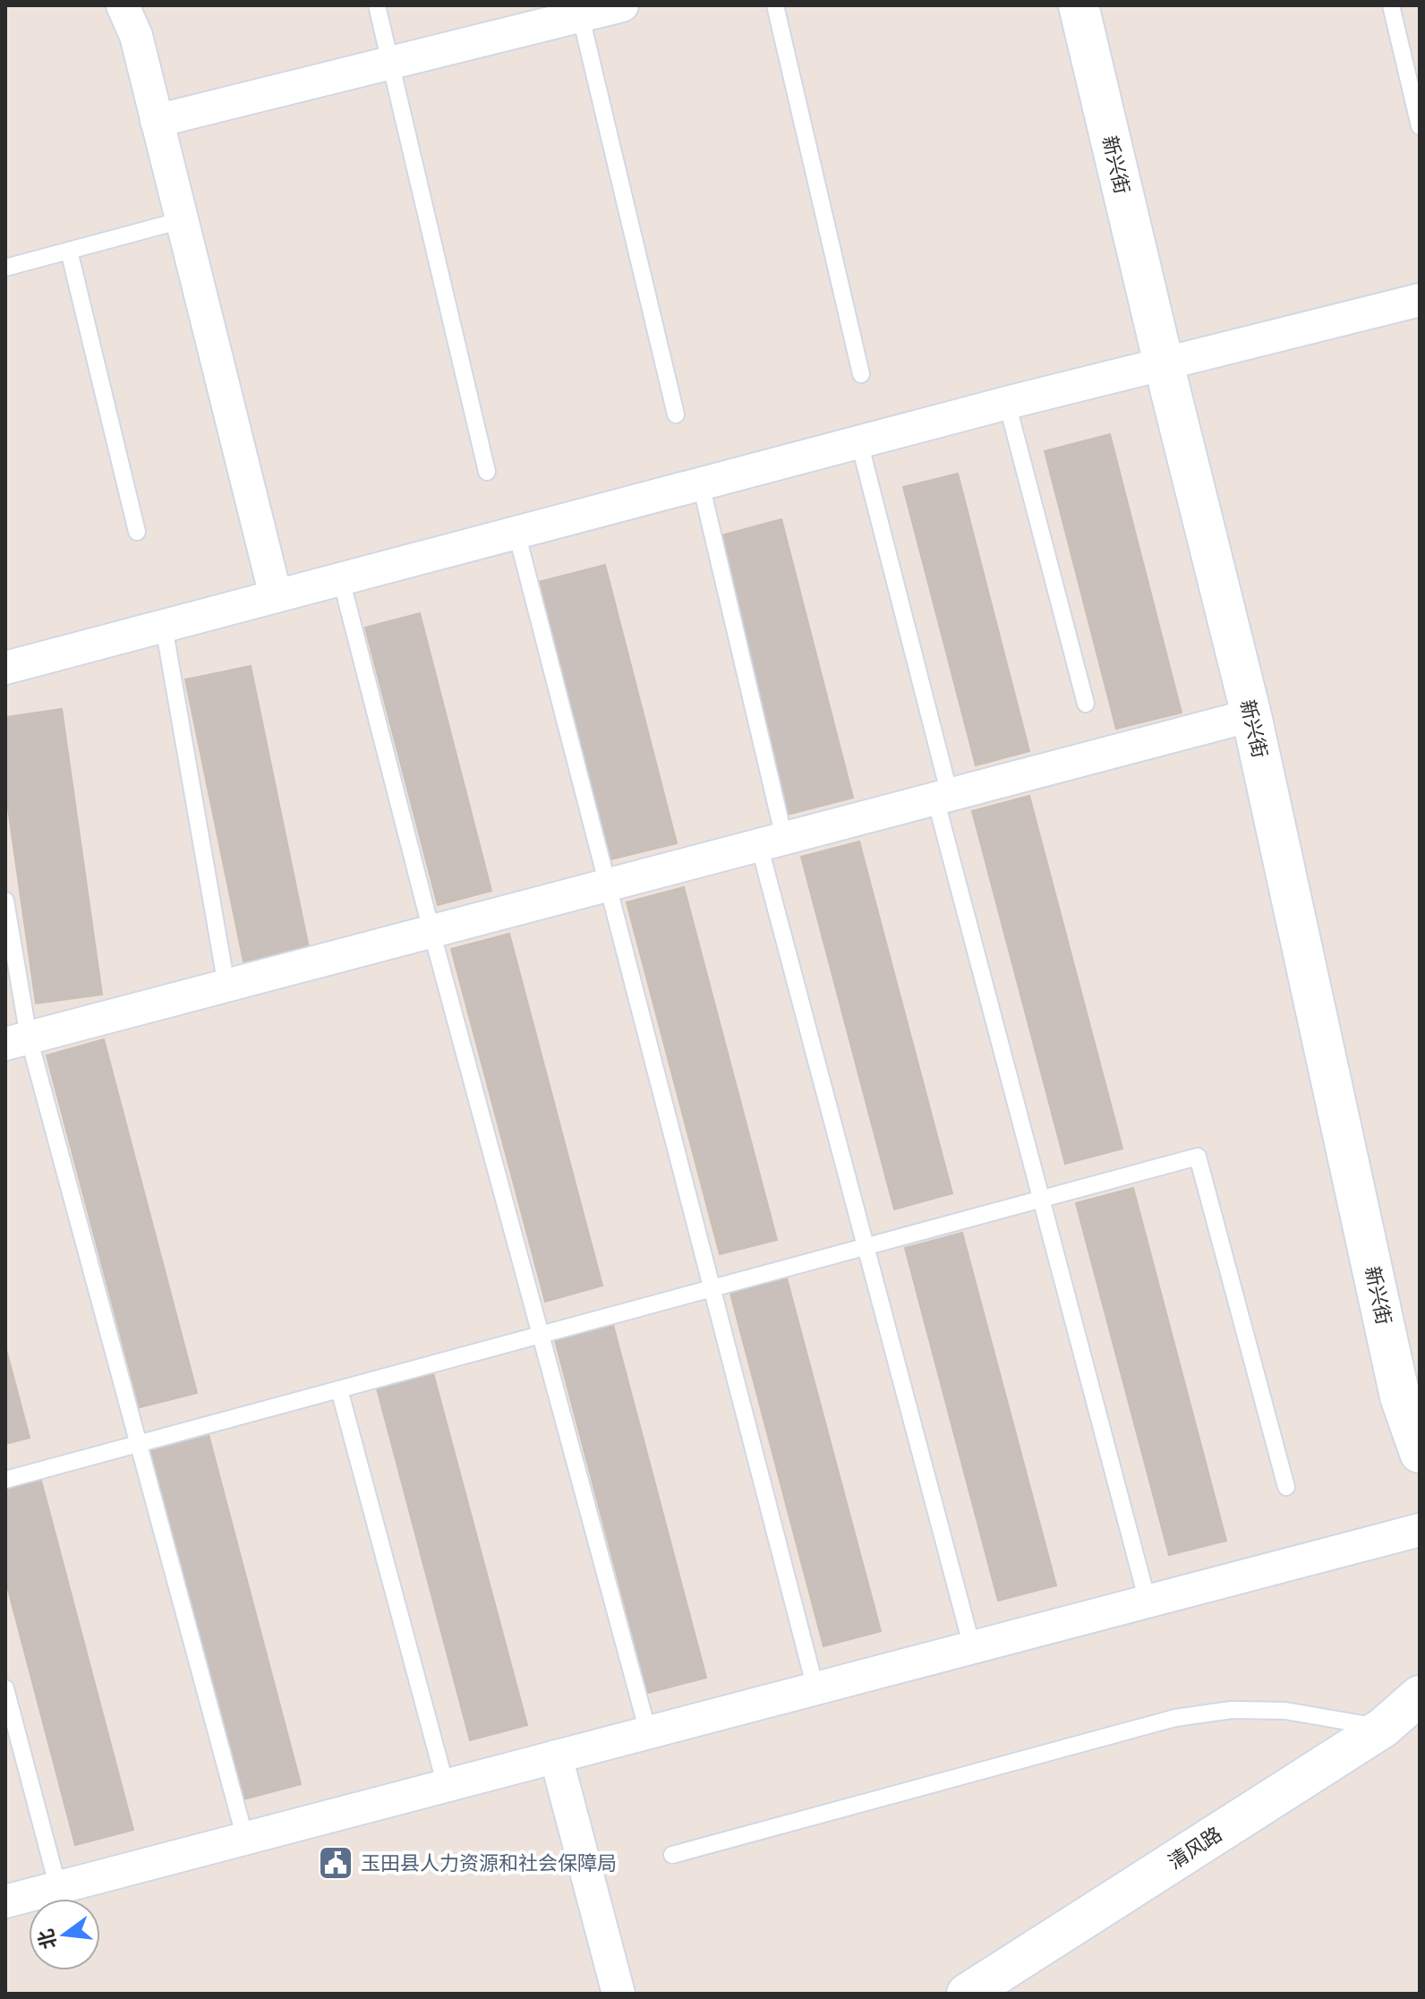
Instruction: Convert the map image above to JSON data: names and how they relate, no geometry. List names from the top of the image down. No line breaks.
{"streets":{"street":["新兴街","清风路"]},"places":{"public building":["玉田县人力资源和社会保障局"]},"north":"left"}
